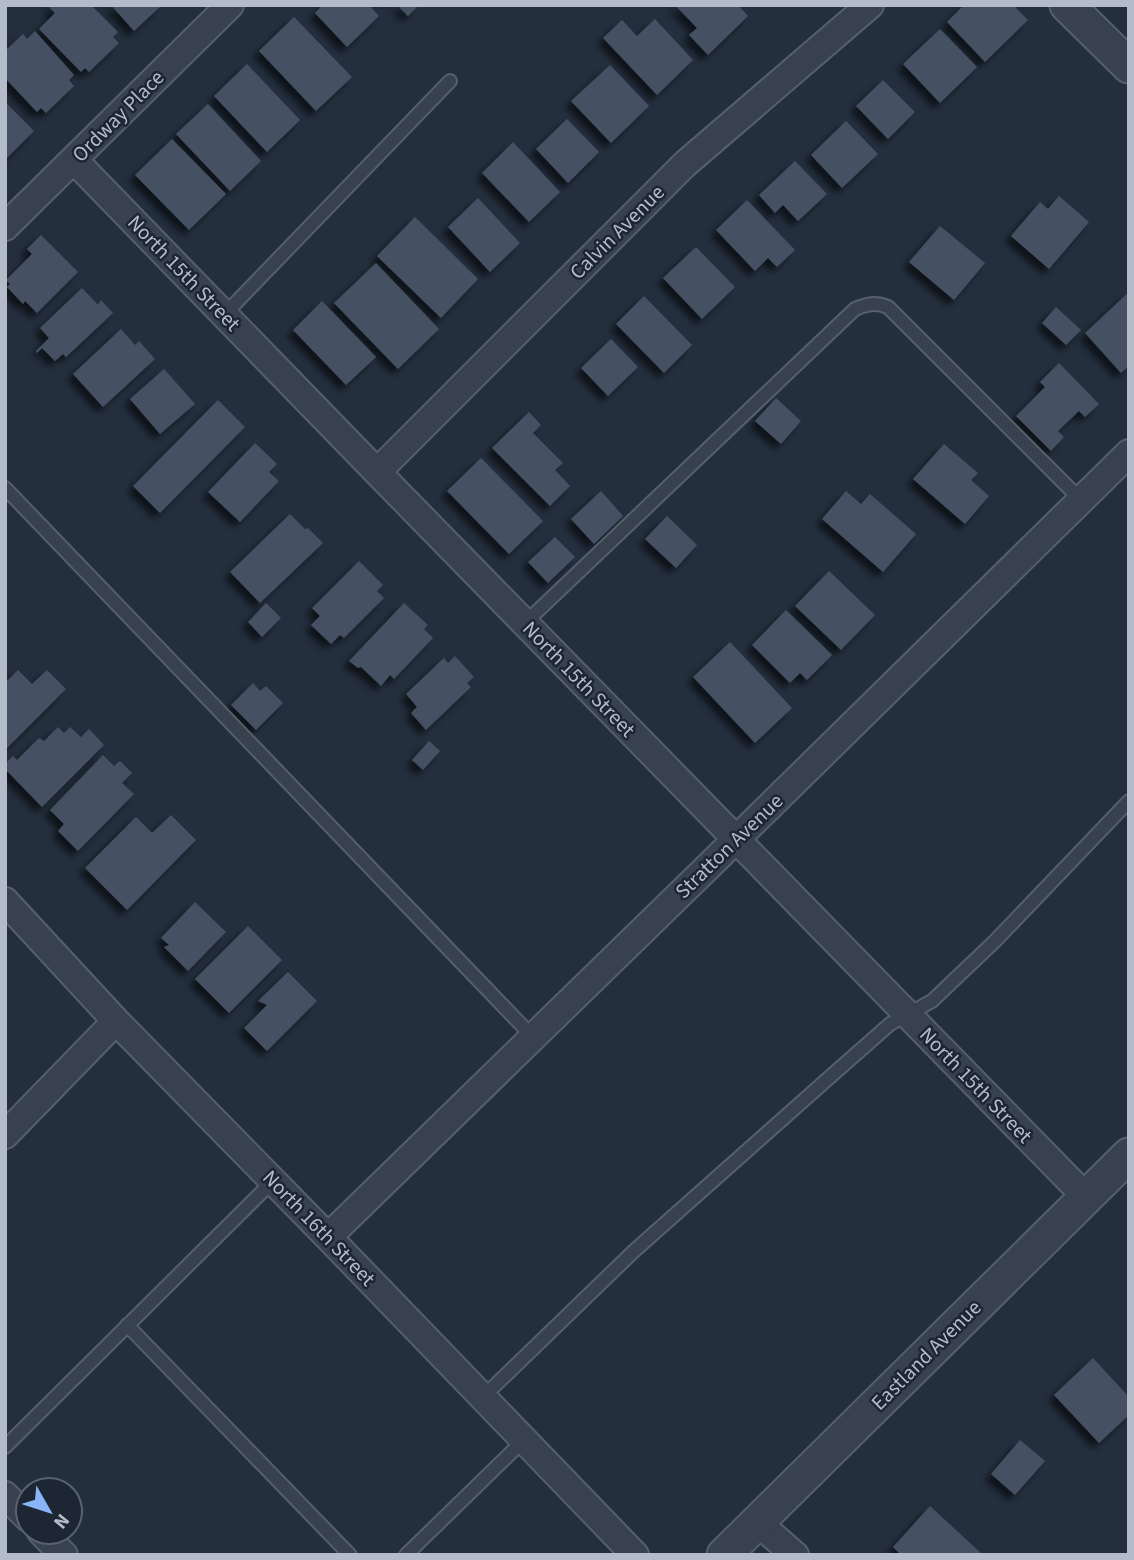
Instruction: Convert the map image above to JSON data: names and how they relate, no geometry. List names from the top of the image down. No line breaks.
{"streets":{"street":["Ordway Place","Calvin Avenue","North 15th Street","Stratton Avenue","North 16th Street","Eastland Avenue"]},"crossings":[["Ordway Place","North 15th Street"],["Calvin Avenue","North 15th Street"],["North 15th Street","Stratton Avenue"],["North 15th Street","Eastland Avenue"],["Stratton Avenue","North 16th Street"]],"north":"bottom right"}
